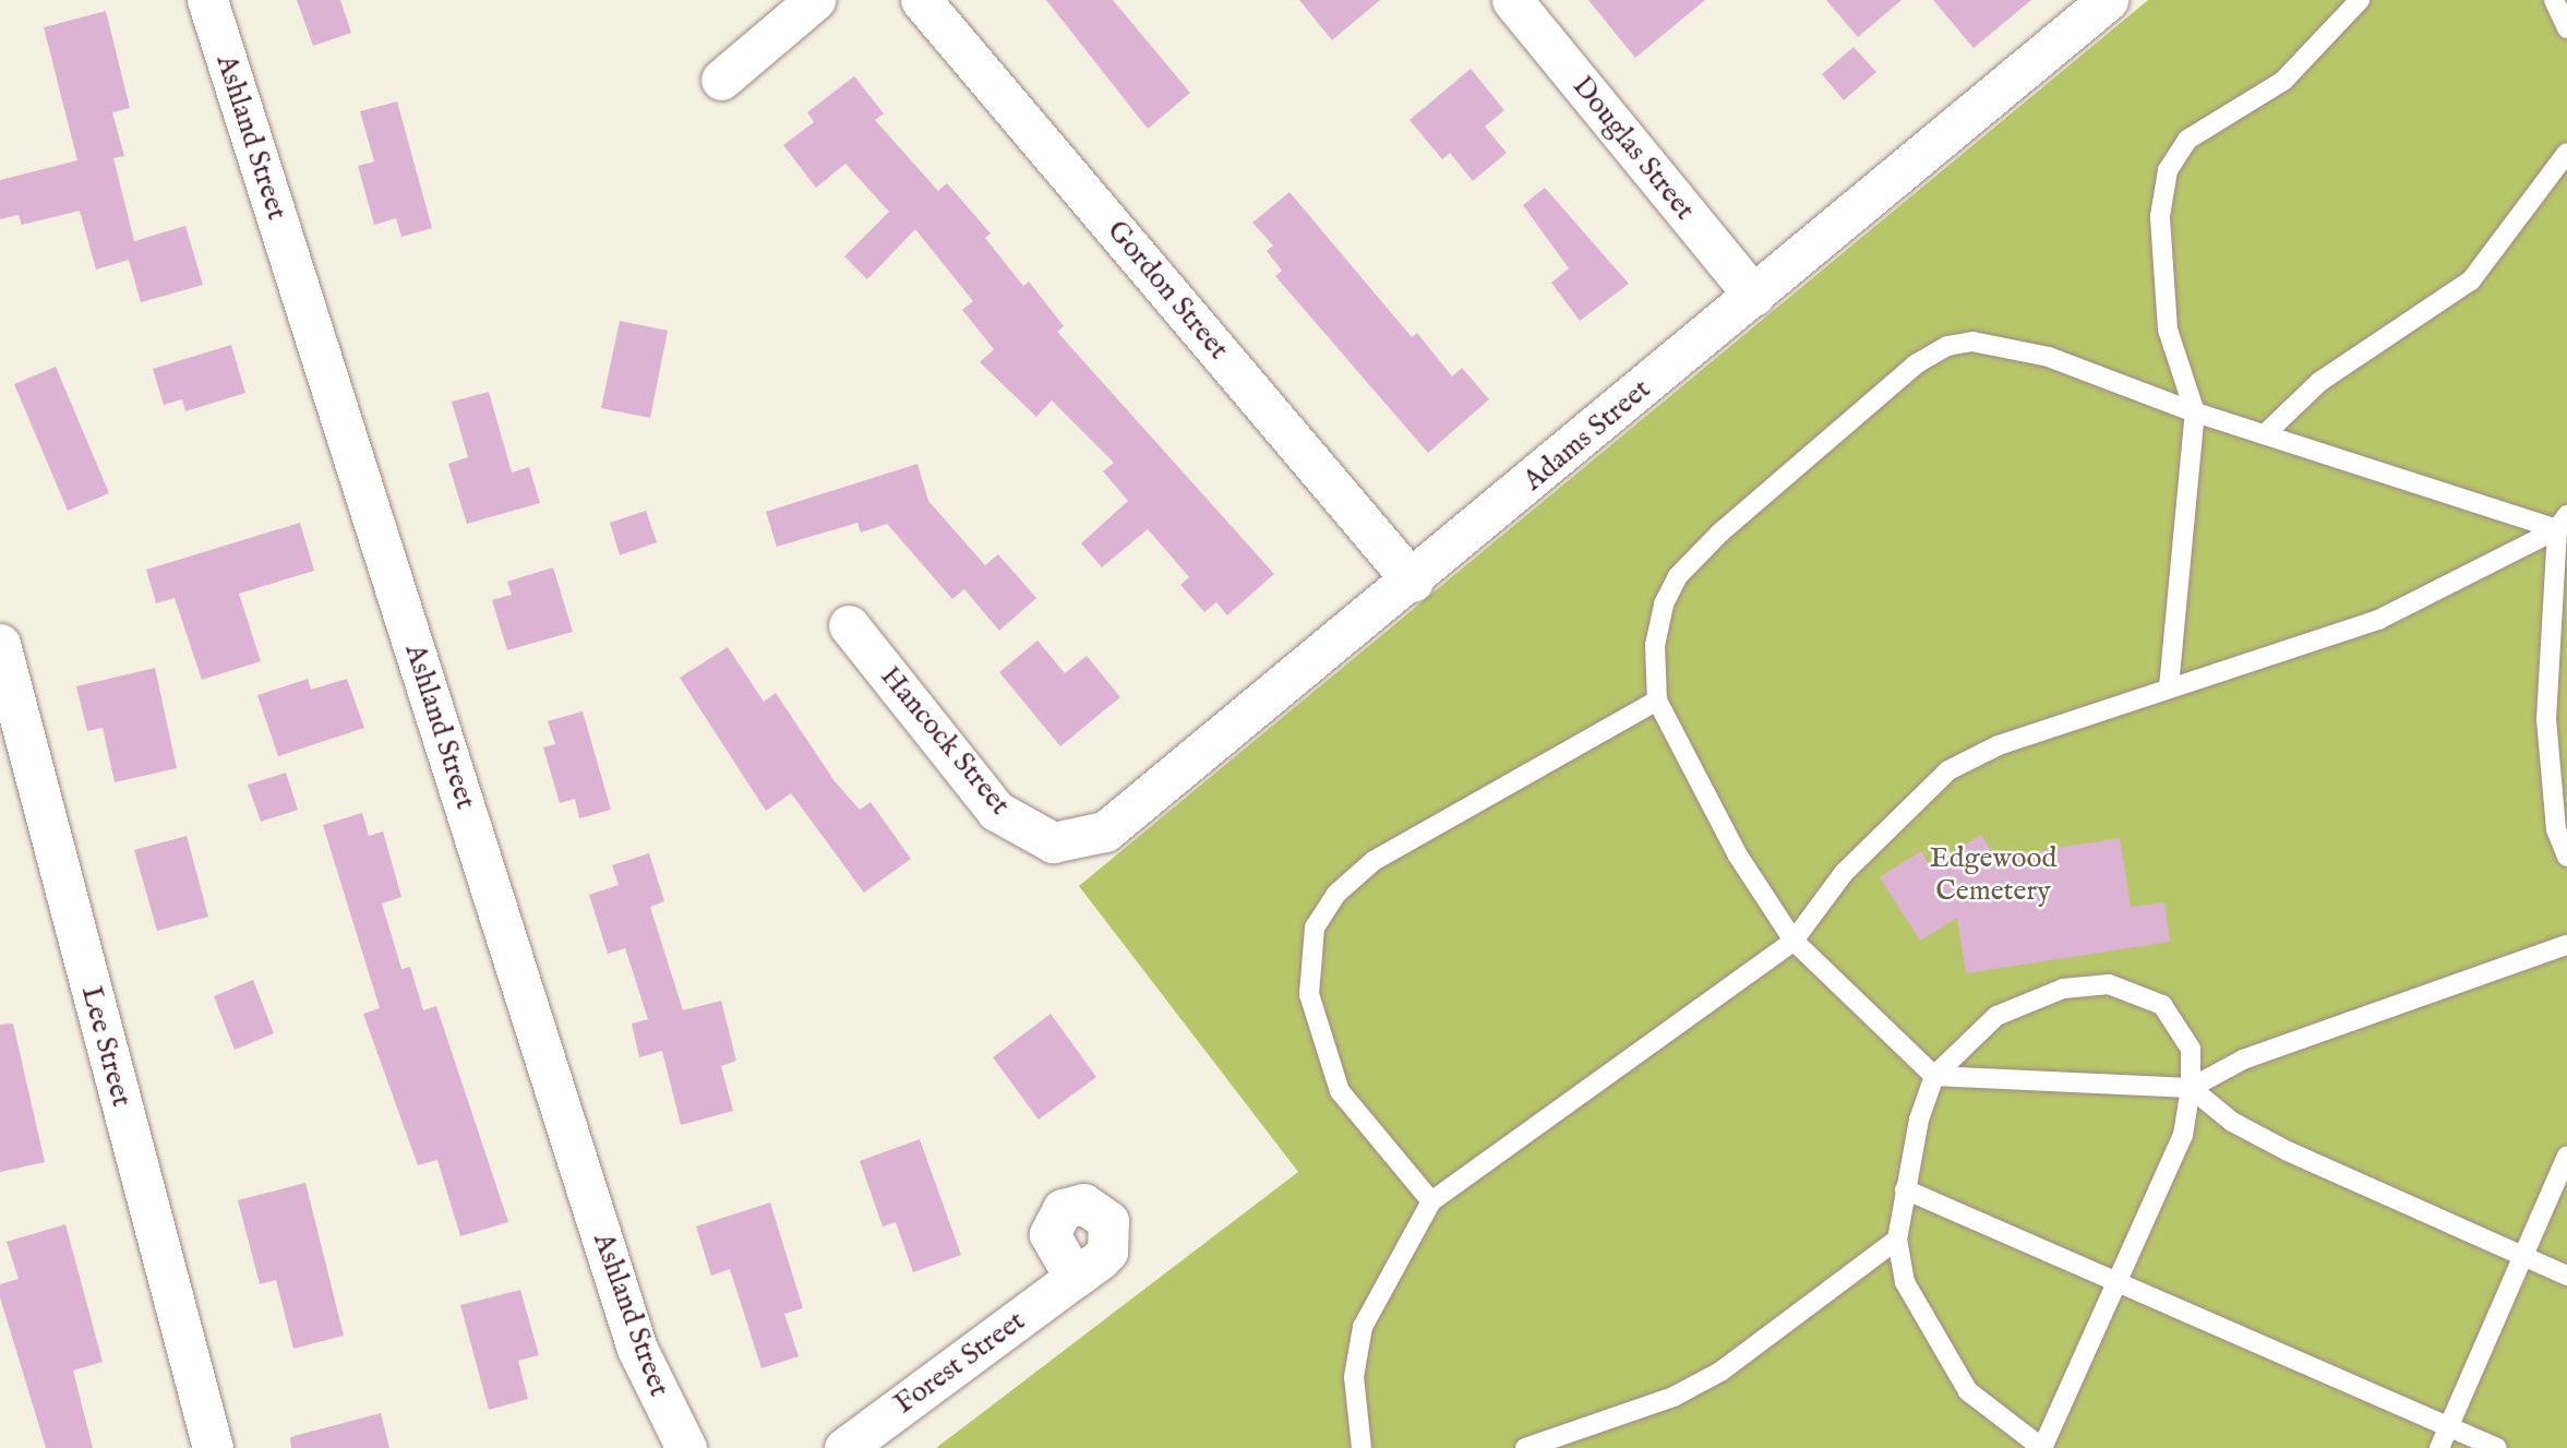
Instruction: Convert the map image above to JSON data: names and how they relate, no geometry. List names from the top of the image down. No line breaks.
{"streets":{"street":["Ashland Street","Douglas Street","Gordon Street","Adams Street","Hancock Street","Lee Street","Forest Street"]},"crossings":[["Douglas Street","Adams Street"],["Gordon Street","Adams Street"],["Adams Street","Hancock Street"]],"parks":["Edgewood Cemetery"]}
